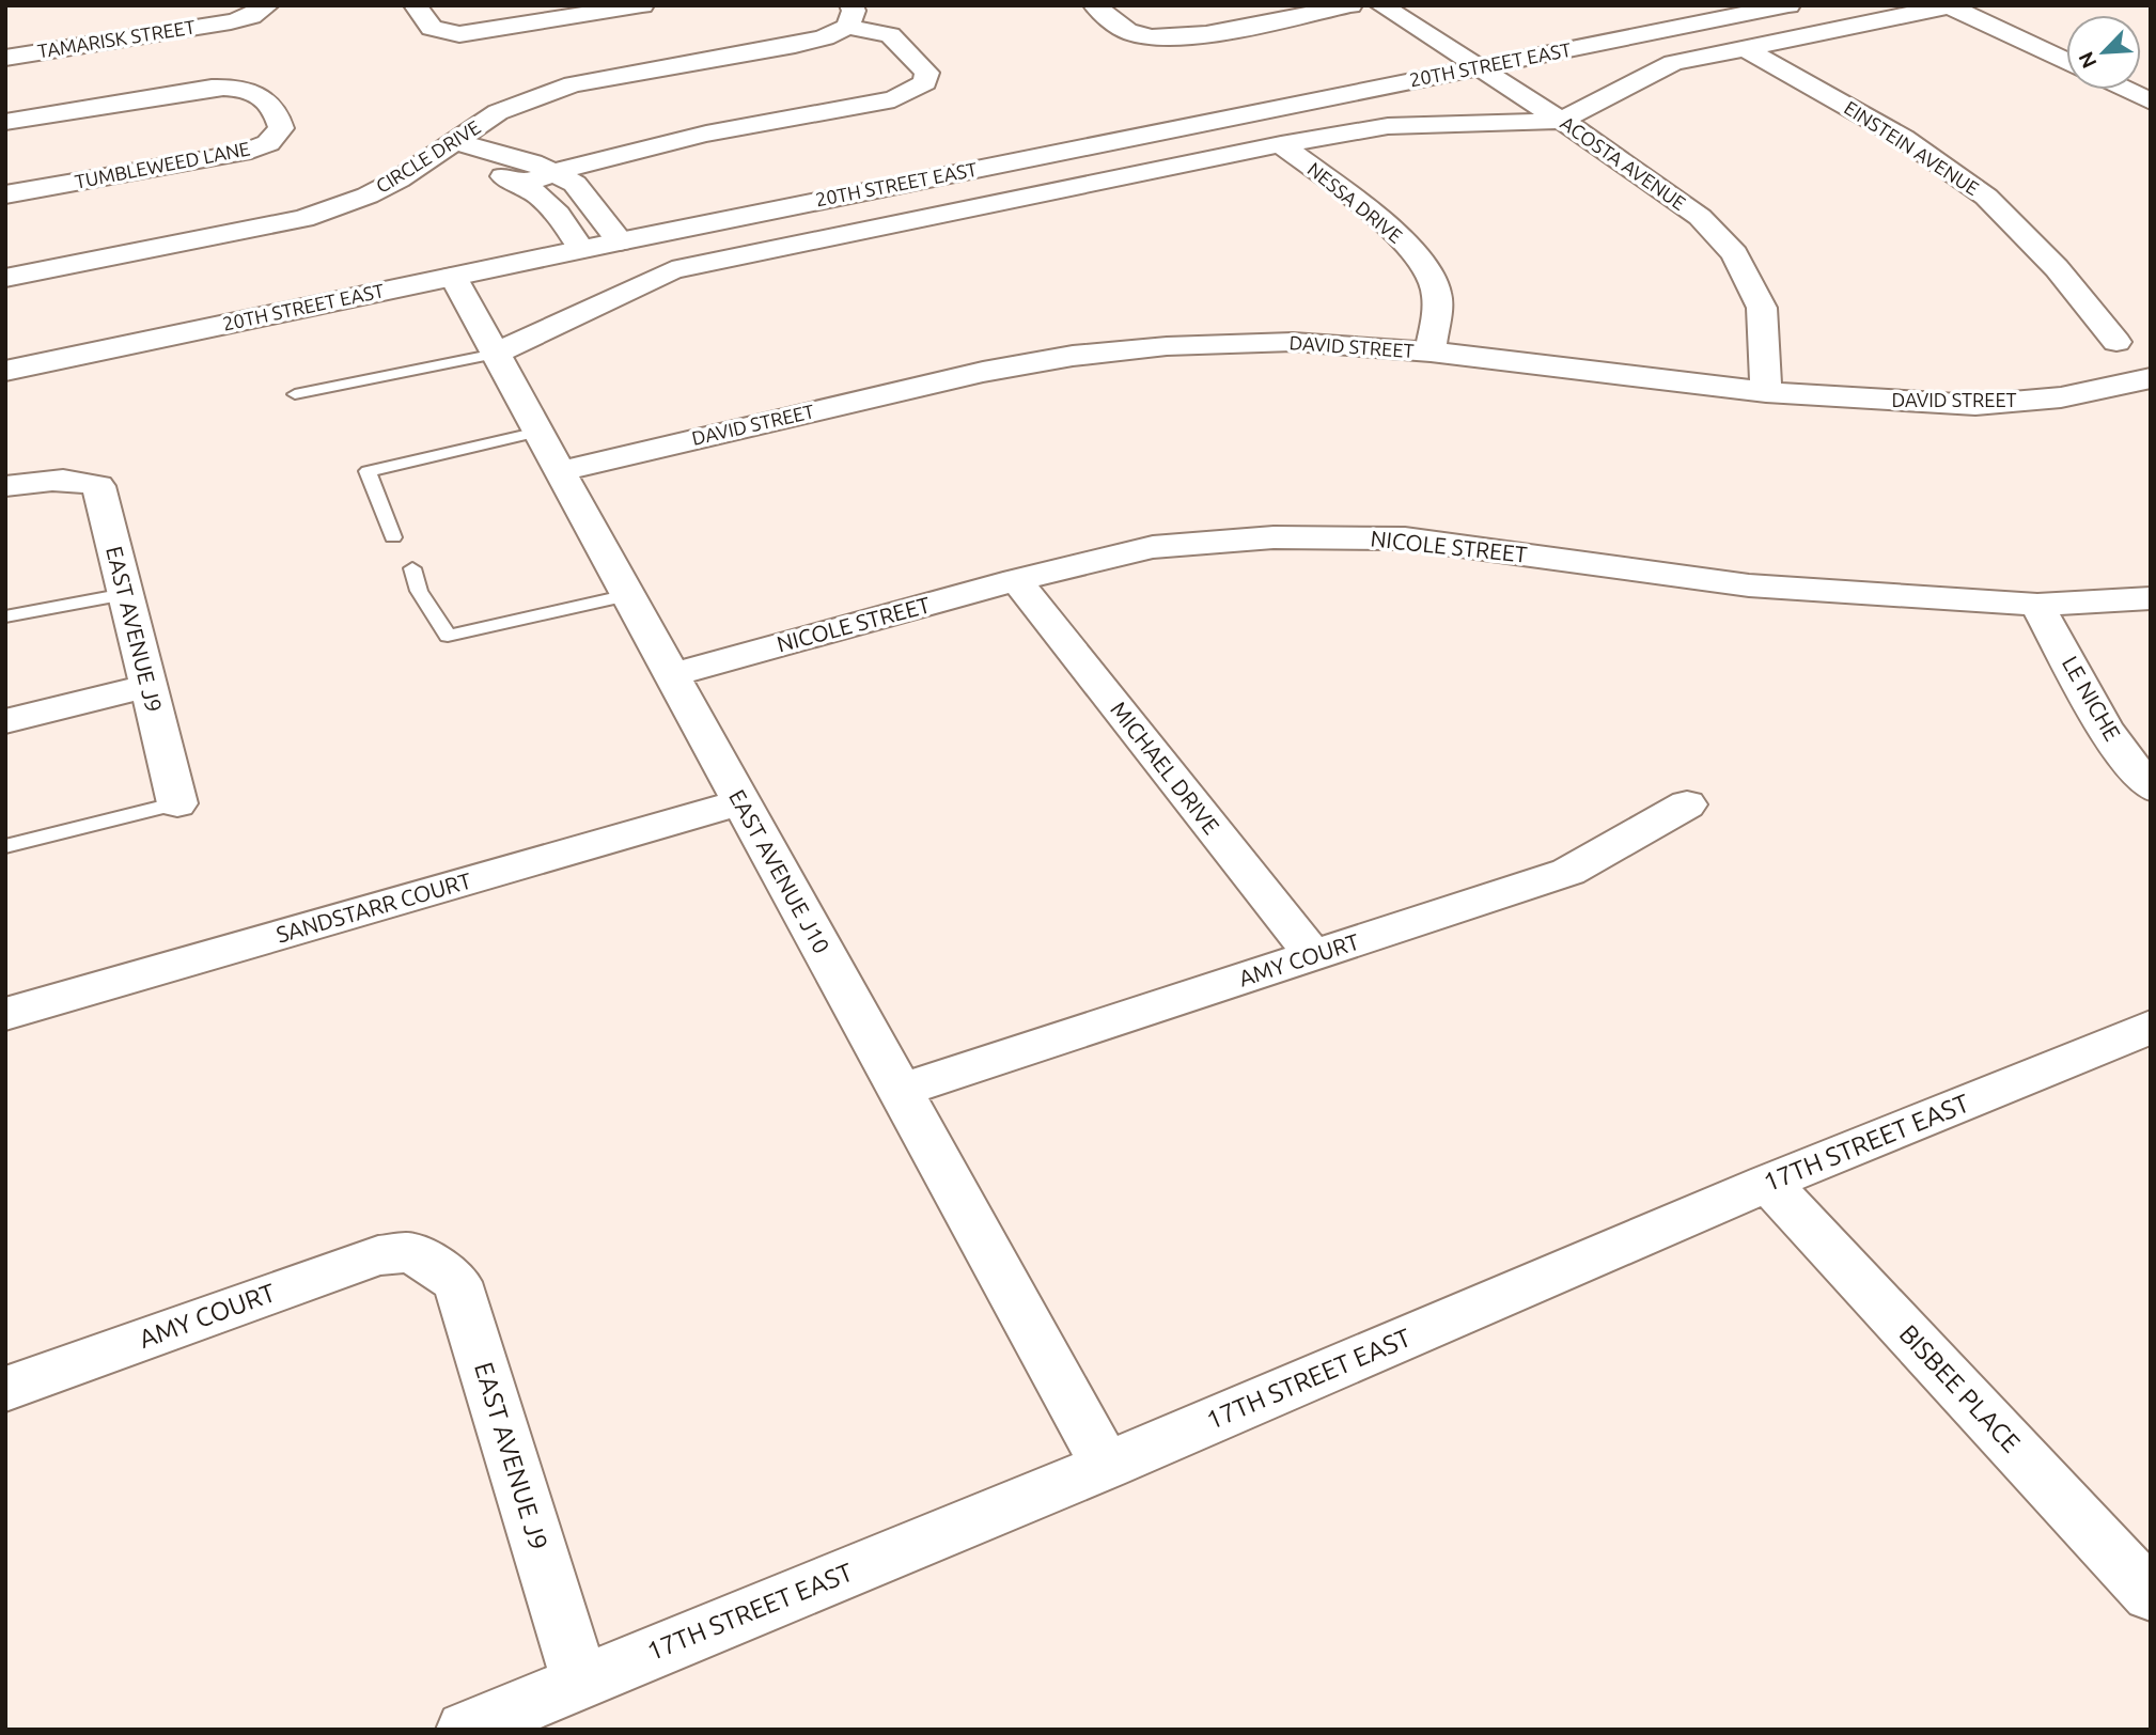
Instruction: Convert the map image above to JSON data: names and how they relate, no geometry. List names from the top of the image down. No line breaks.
{"streets":{"street":["TAMARISK STREET","20TH STREET EAST","EINSTEIN AVENUE","CIRCLE DRIVE","ACOSTA AVENUE","TUMBLEWEED LANE","NESSA DRIVE","DAVID STREET","NICOLE STREET","EAST AVENUE J9","LE NICHE","MICHAEL DRIVE","EAST AVENUE J10","SANDSTARR COURT","AMY COURT","17TH STREET EAST","BISBEE PLACE"]},"crossings":[["20TH STREET EAST","ACOSTA AVENUE"],["20TH STREET EAST","EAST AVENUE J10"],["ACOSTA AVENUE","DAVID STREET"],["NESSA DRIVE","DAVID STREET"],["DAVID STREET","EAST AVENUE J10"],["NICOLE STREET","LE NICHE"],["NICOLE STREET","MICHAEL DRIVE"],["NICOLE STREET","EAST AVENUE J10"],["EAST AVENUE J9","AMY COURT"],["EAST AVENUE J9","17TH STREET EAST"],["MICHAEL DRIVE","AMY COURT"],["EAST AVENUE J10","SANDSTARR COURT"],["EAST AVENUE J10","AMY COURT"],["EAST AVENUE J10","17TH STREET EAST"],["17TH STREET EAST","BISBEE PLACE"]],"north":"bottom left"}
